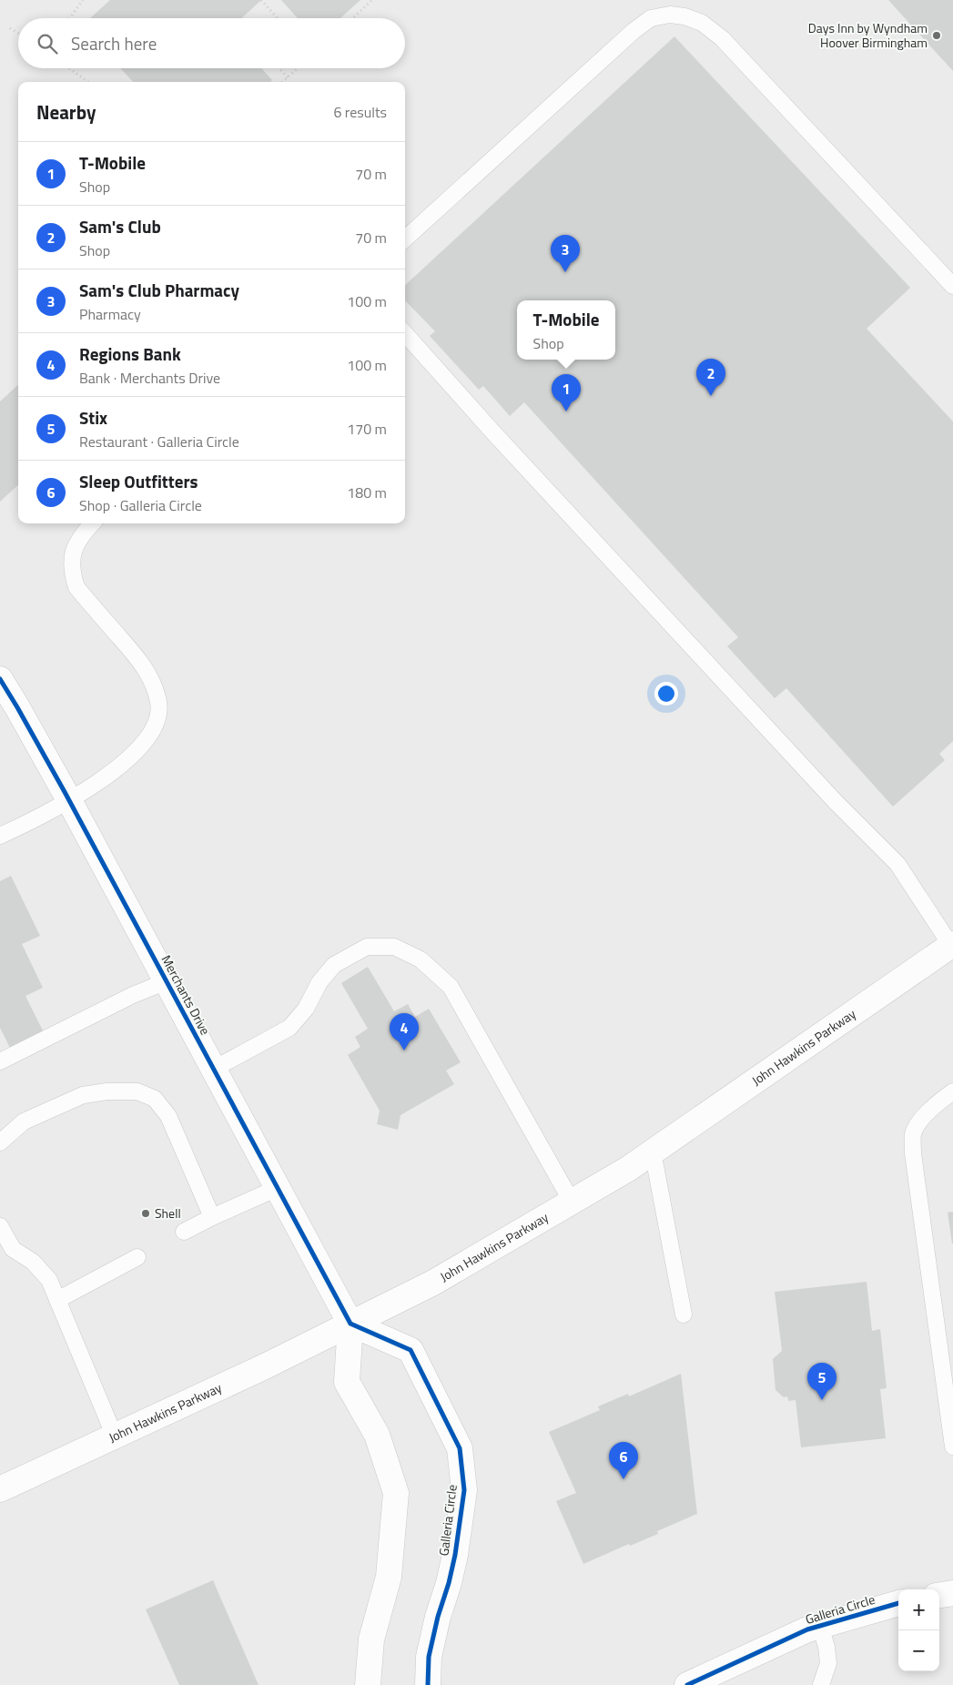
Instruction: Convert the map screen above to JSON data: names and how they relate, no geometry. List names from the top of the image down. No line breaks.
{"streets":{"street":["Merchants Drive","John Hawkins Parkway","Galleria Circle"]},"crossings":[["Merchants Drive","John Hawkins Parkway"],["Merchants Drive","Galleria Circle"],["John Hawkins Parkway","Galleria Circle"]],"places":["Days Inn by Wyndham Hoover Birmingham","Shell"],"page":{"search":"Search here","heading":["Nearby","6 results"],"list":[{"mark":"1","name":"T-Mobile","note":"Shop","value":"70 m"},{"mark":"2","name":"Sam's Club","note":"Shop","value":"70 m"},{"mark":"3","name":"Sam's Club Pharmacy","note":"Pharmacy","value":"100 m"},{"mark":"4","name":"Regions Bank","note":"Bank · Merchants Drive","value":"100 m"},{"mark":"5","name":"Stix","note":"Restaurant · Galleria Circle","value":"170 m"},{"mark":"6","name":"Sleep Outfitters","note":"Shop · Galleria Circle","value":"180 m"}],"pins":["3","2","1","4","5","6"],"popup":["T-Mobile","Shop"],"map_buttons":["+","−"]}}
